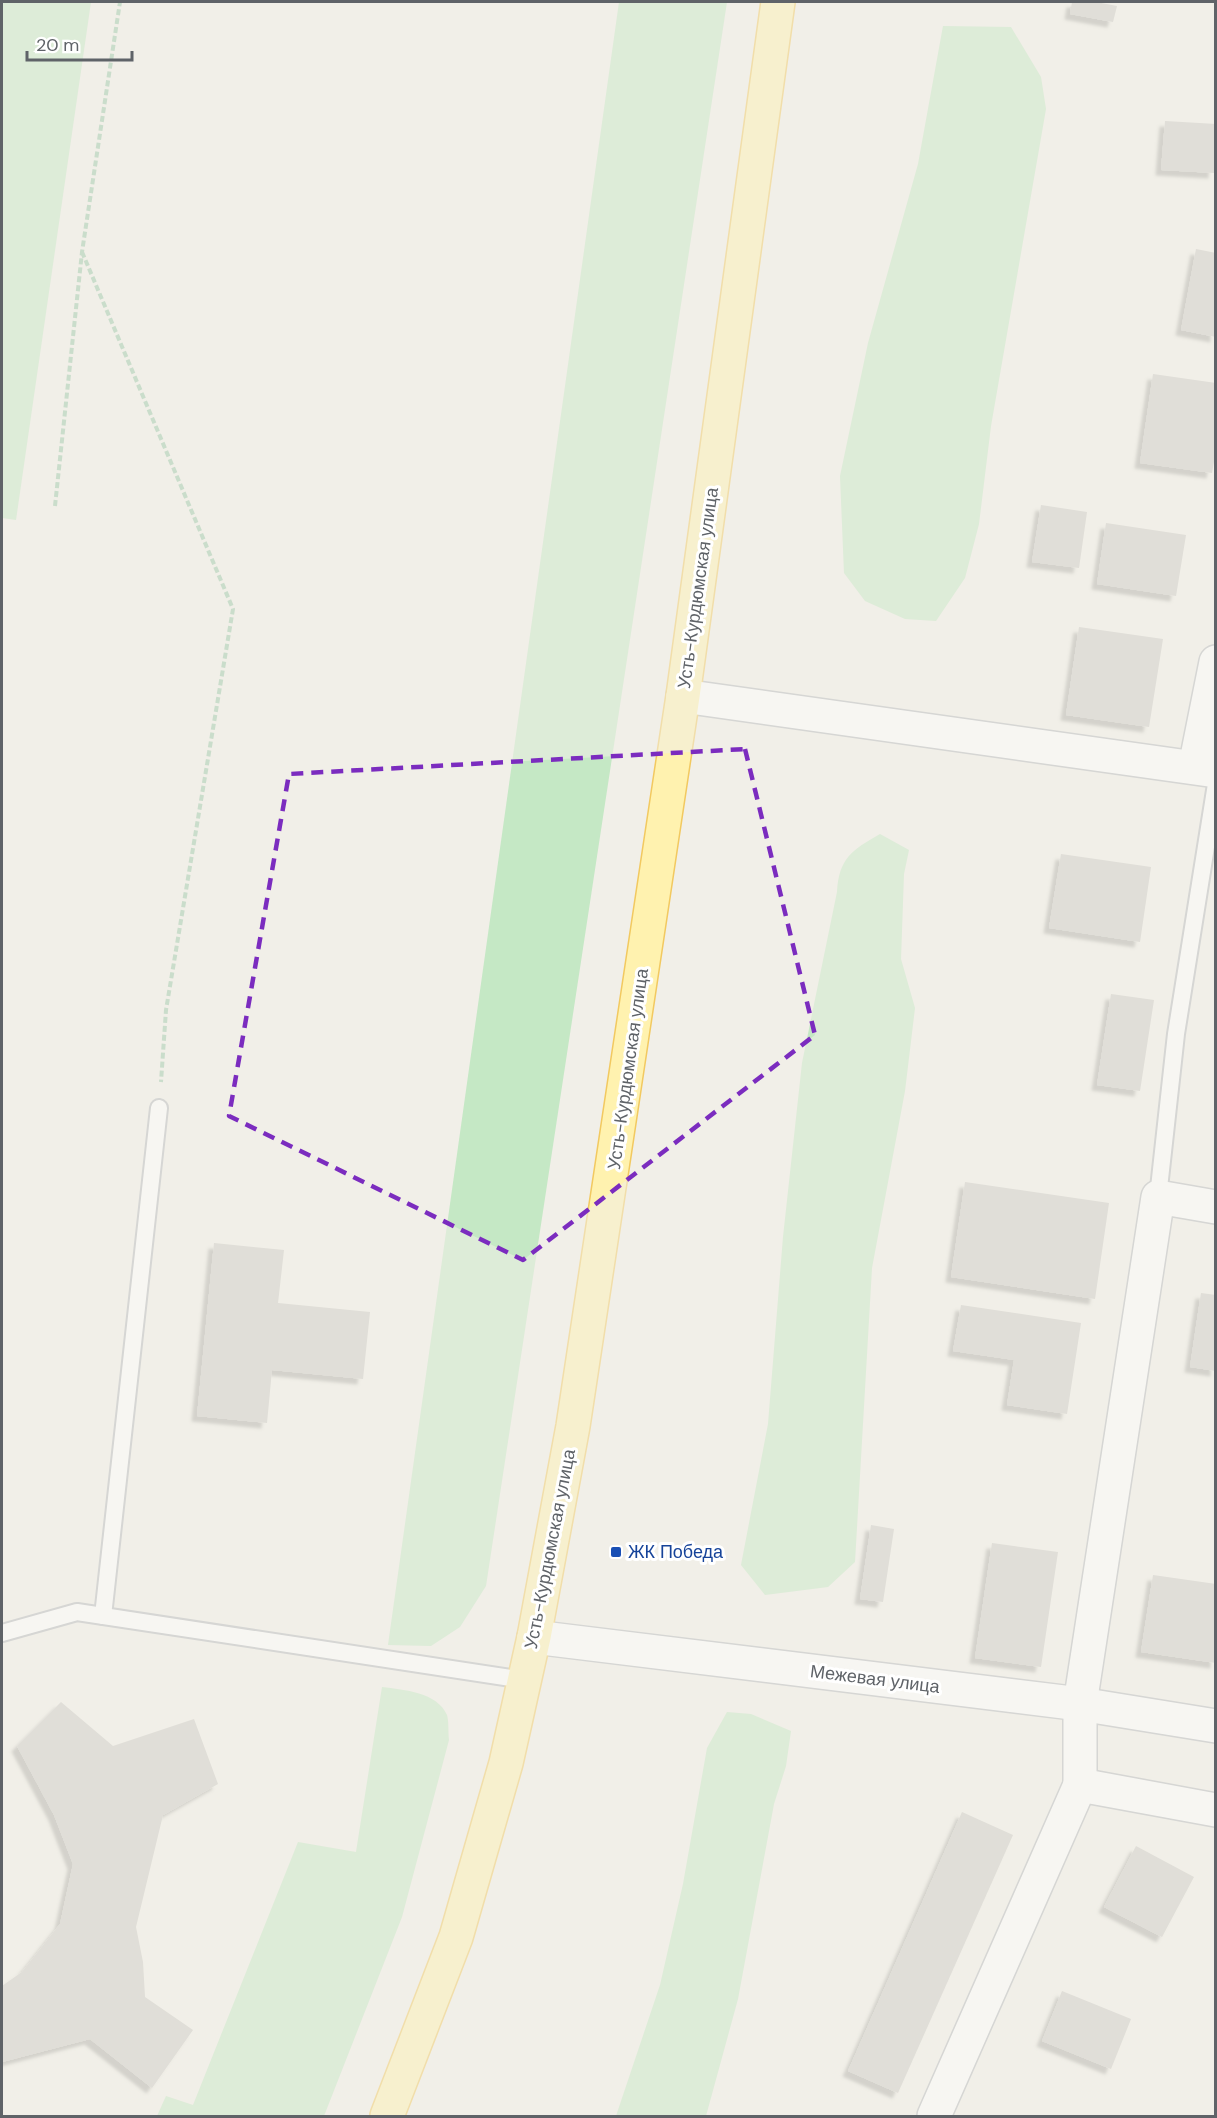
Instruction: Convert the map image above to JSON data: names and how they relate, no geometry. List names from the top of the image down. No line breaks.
{"streets":{"main road":["Усть-Курдюмская улица"],"street":["Межевая улица"]},"crossings":[["Усть-Курдюмская улица","Межевая улица"]],"places":{"transit":["ЖК Победа"]},"scale_bar":"20 m"}
